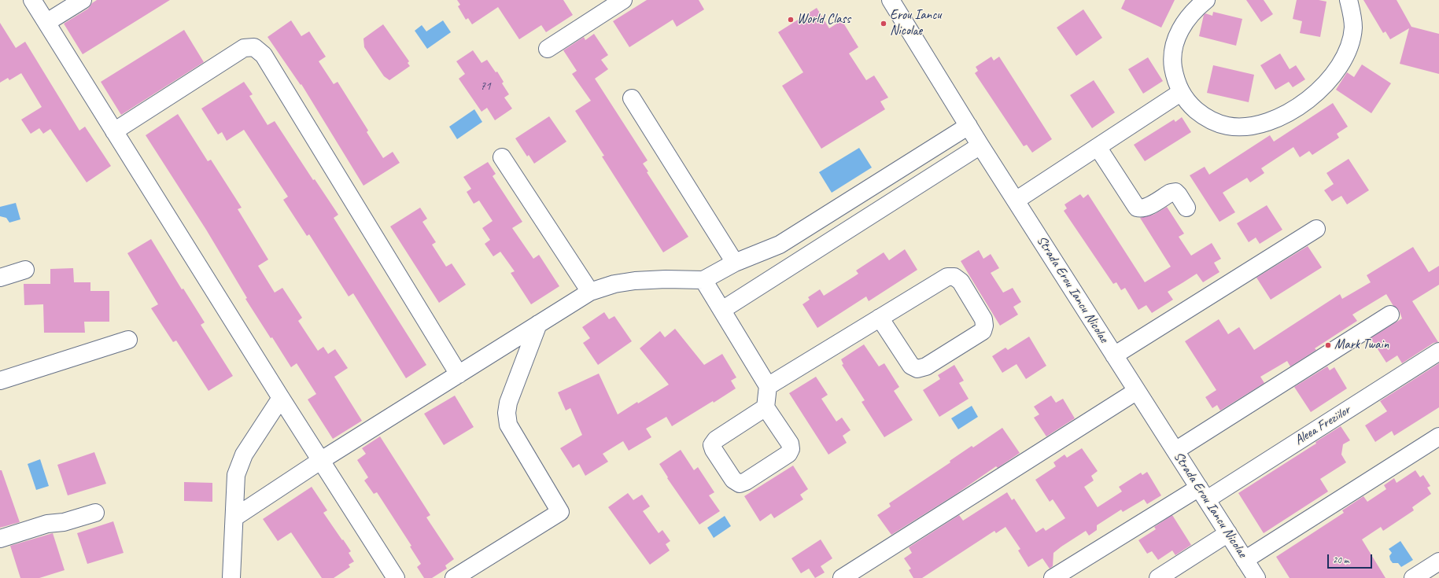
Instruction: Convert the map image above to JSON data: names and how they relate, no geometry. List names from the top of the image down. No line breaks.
{"streets":{"street":["Strada Erou Iancu Nicolae","Aleea Freziilor"]},"crossings":[["Strada Erou Iancu Nicolae","Aleea Freziilor"]],"places":["World Class","Erou Iancu Nicolae","Mark Twain"],"house_numbers":["71"],"scale_bar":"20 m"}
